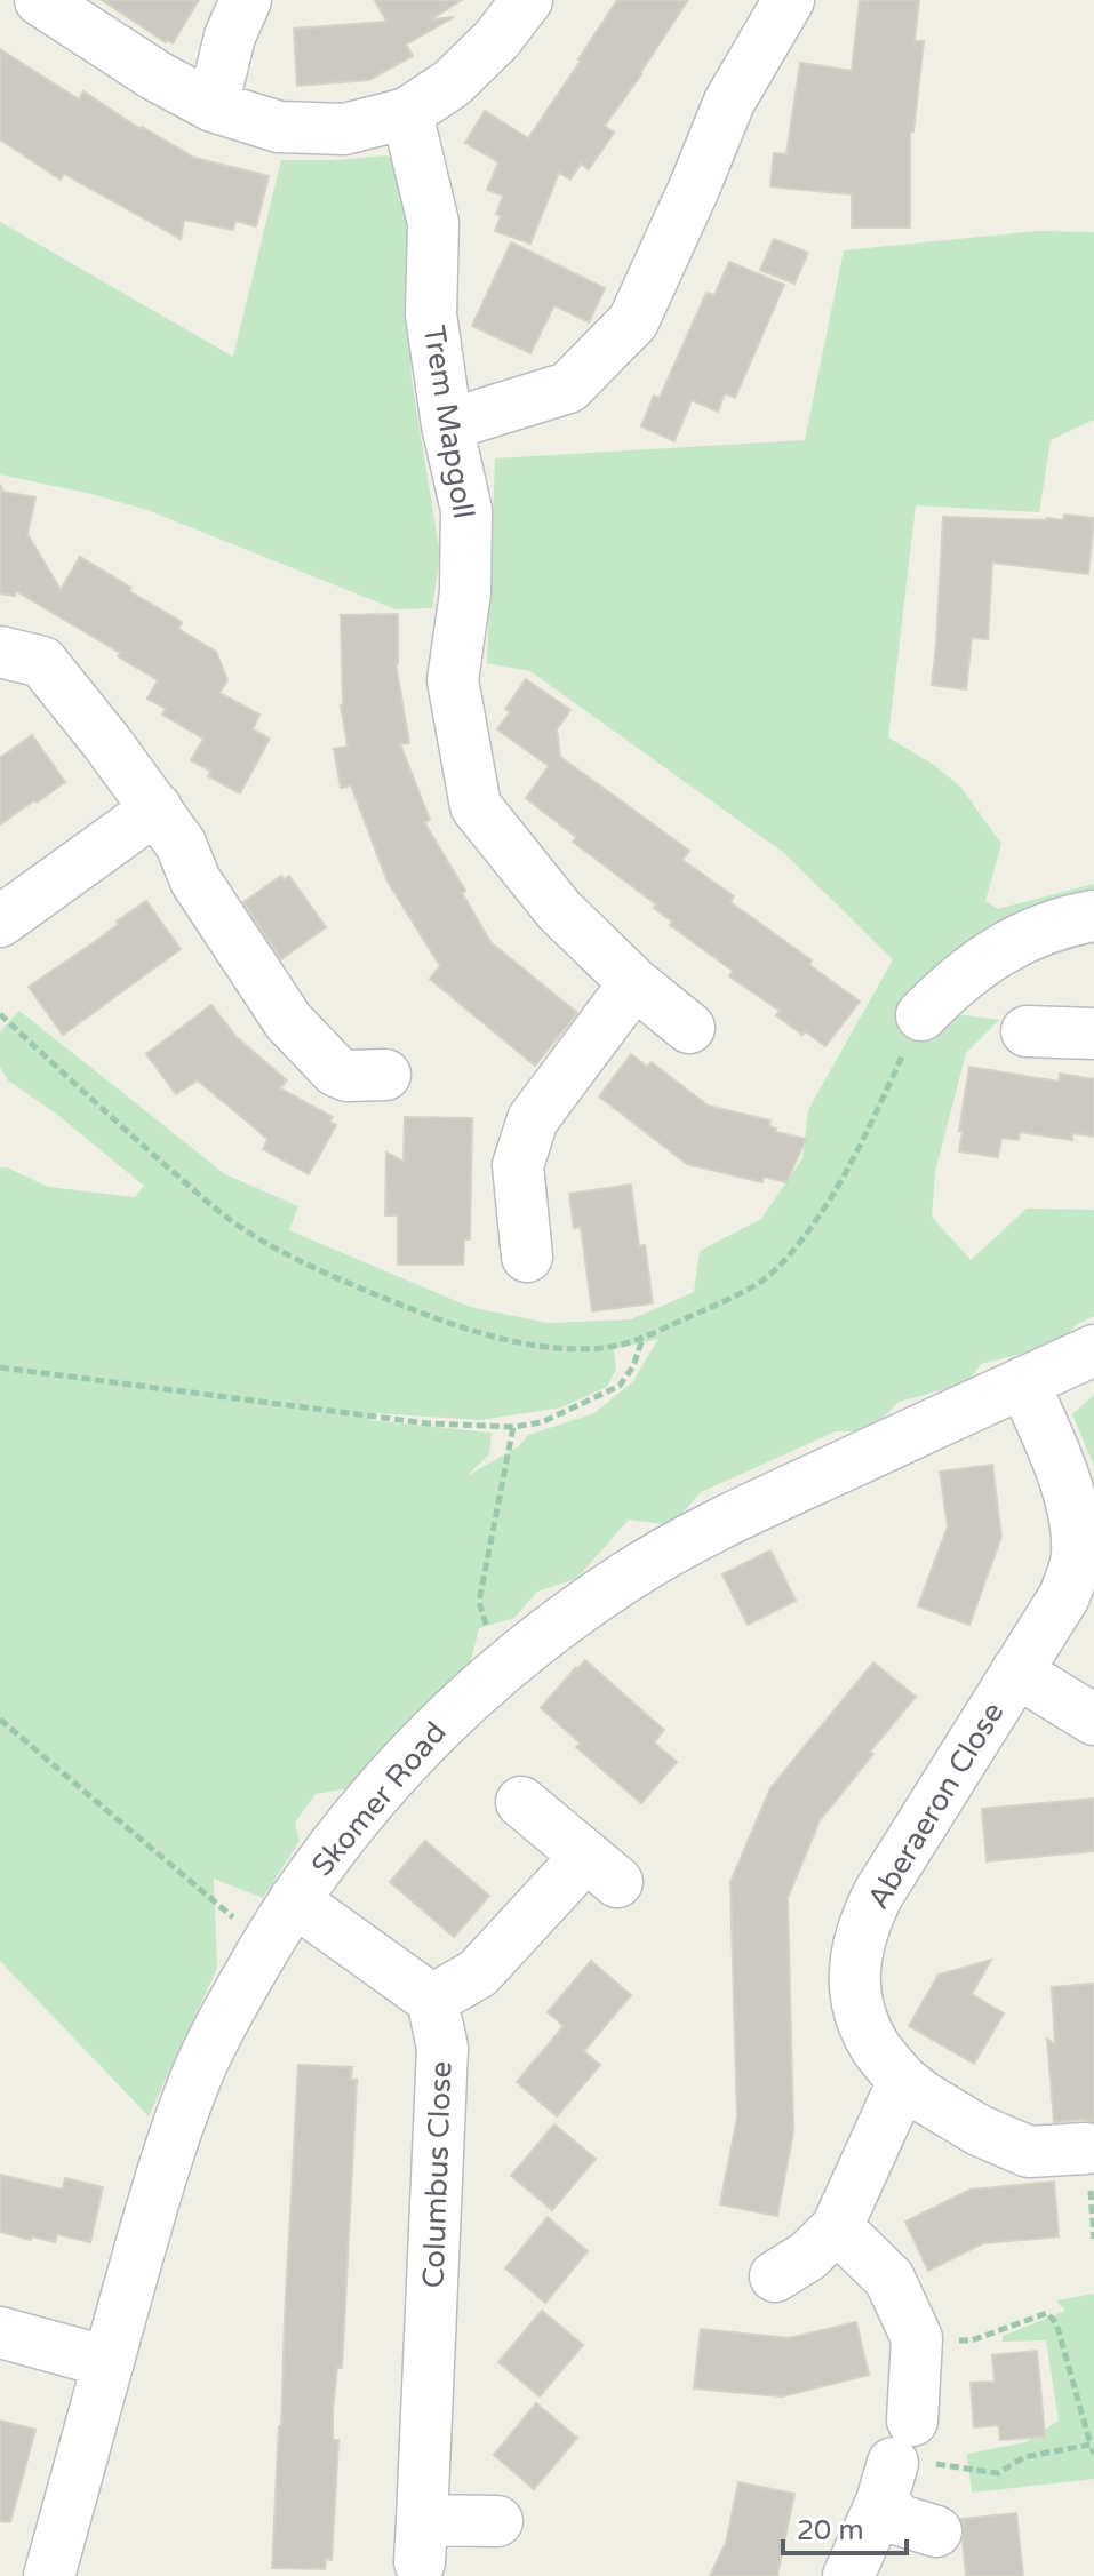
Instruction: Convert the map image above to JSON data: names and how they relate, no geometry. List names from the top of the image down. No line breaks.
{"streets":{"street":["Trem Mapgoll","Skomer Road","Aberaeron Close","Columbus Close"]},"crossings":[["Skomer Road","Aberaeron Close"]],"scale_bar":"20 m"}
